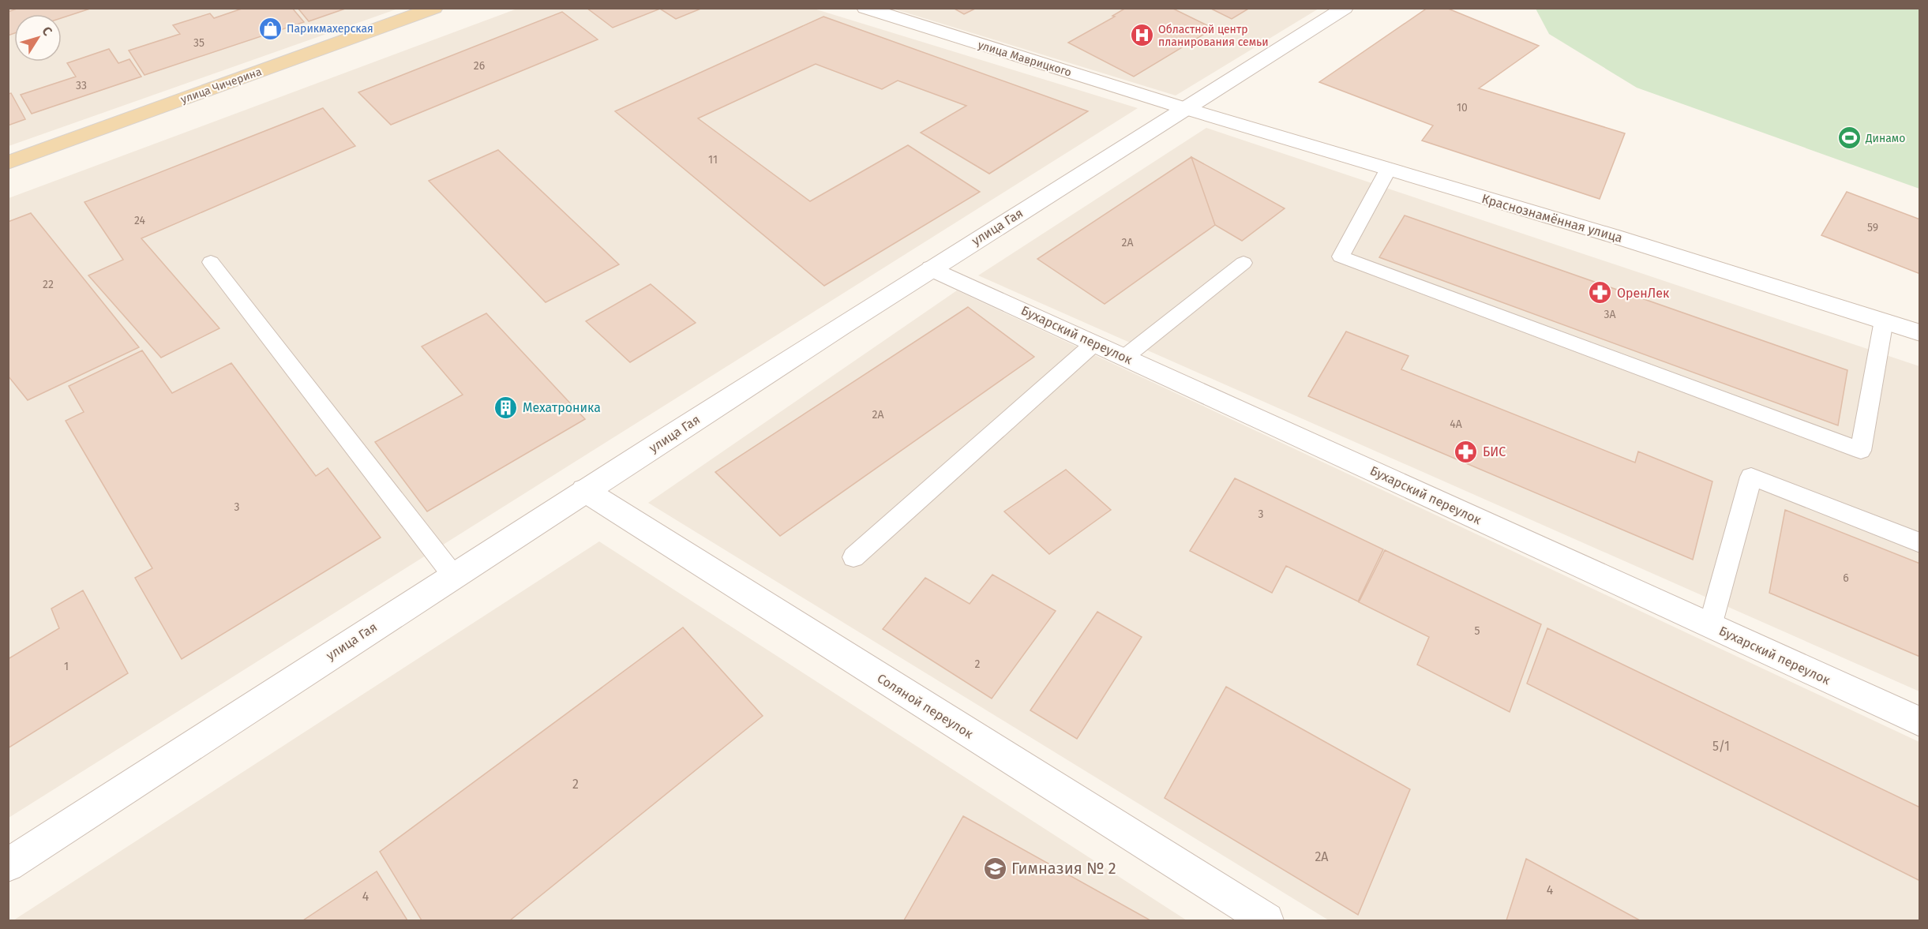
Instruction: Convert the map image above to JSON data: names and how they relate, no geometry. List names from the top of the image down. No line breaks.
{"streets":{"main road":["улица Чичерина"],"street":["улица Маврицкого","Краснознамённая улица","улица Гая","Бухарский переулок","Соляной переулок"]},"crossings":[["улица Маврицкого","Краснознамённая улица"],["улица Маврицкого","улица Гая"],["Краснознамённая улица","улица Гая"],["улица Гая","Бухарский переулок"],["улица Гая","Соляной переулок"]],"places":{"shop":["Парикмахерская"],"hospital":["Областной центр планирования семьи"],"sports":["Динамо"],"pharmacy":["ОренЛек","БИС"],"building":["Мехатроника"],"school or university":["Гимназия № 2"]},"house_numbers":["35","26","33","10","11","24","59","2А","22","3А","2А","4А","3","3","6","5","2","1","5/1","2","2А","4","4"],"north":"top right"}
